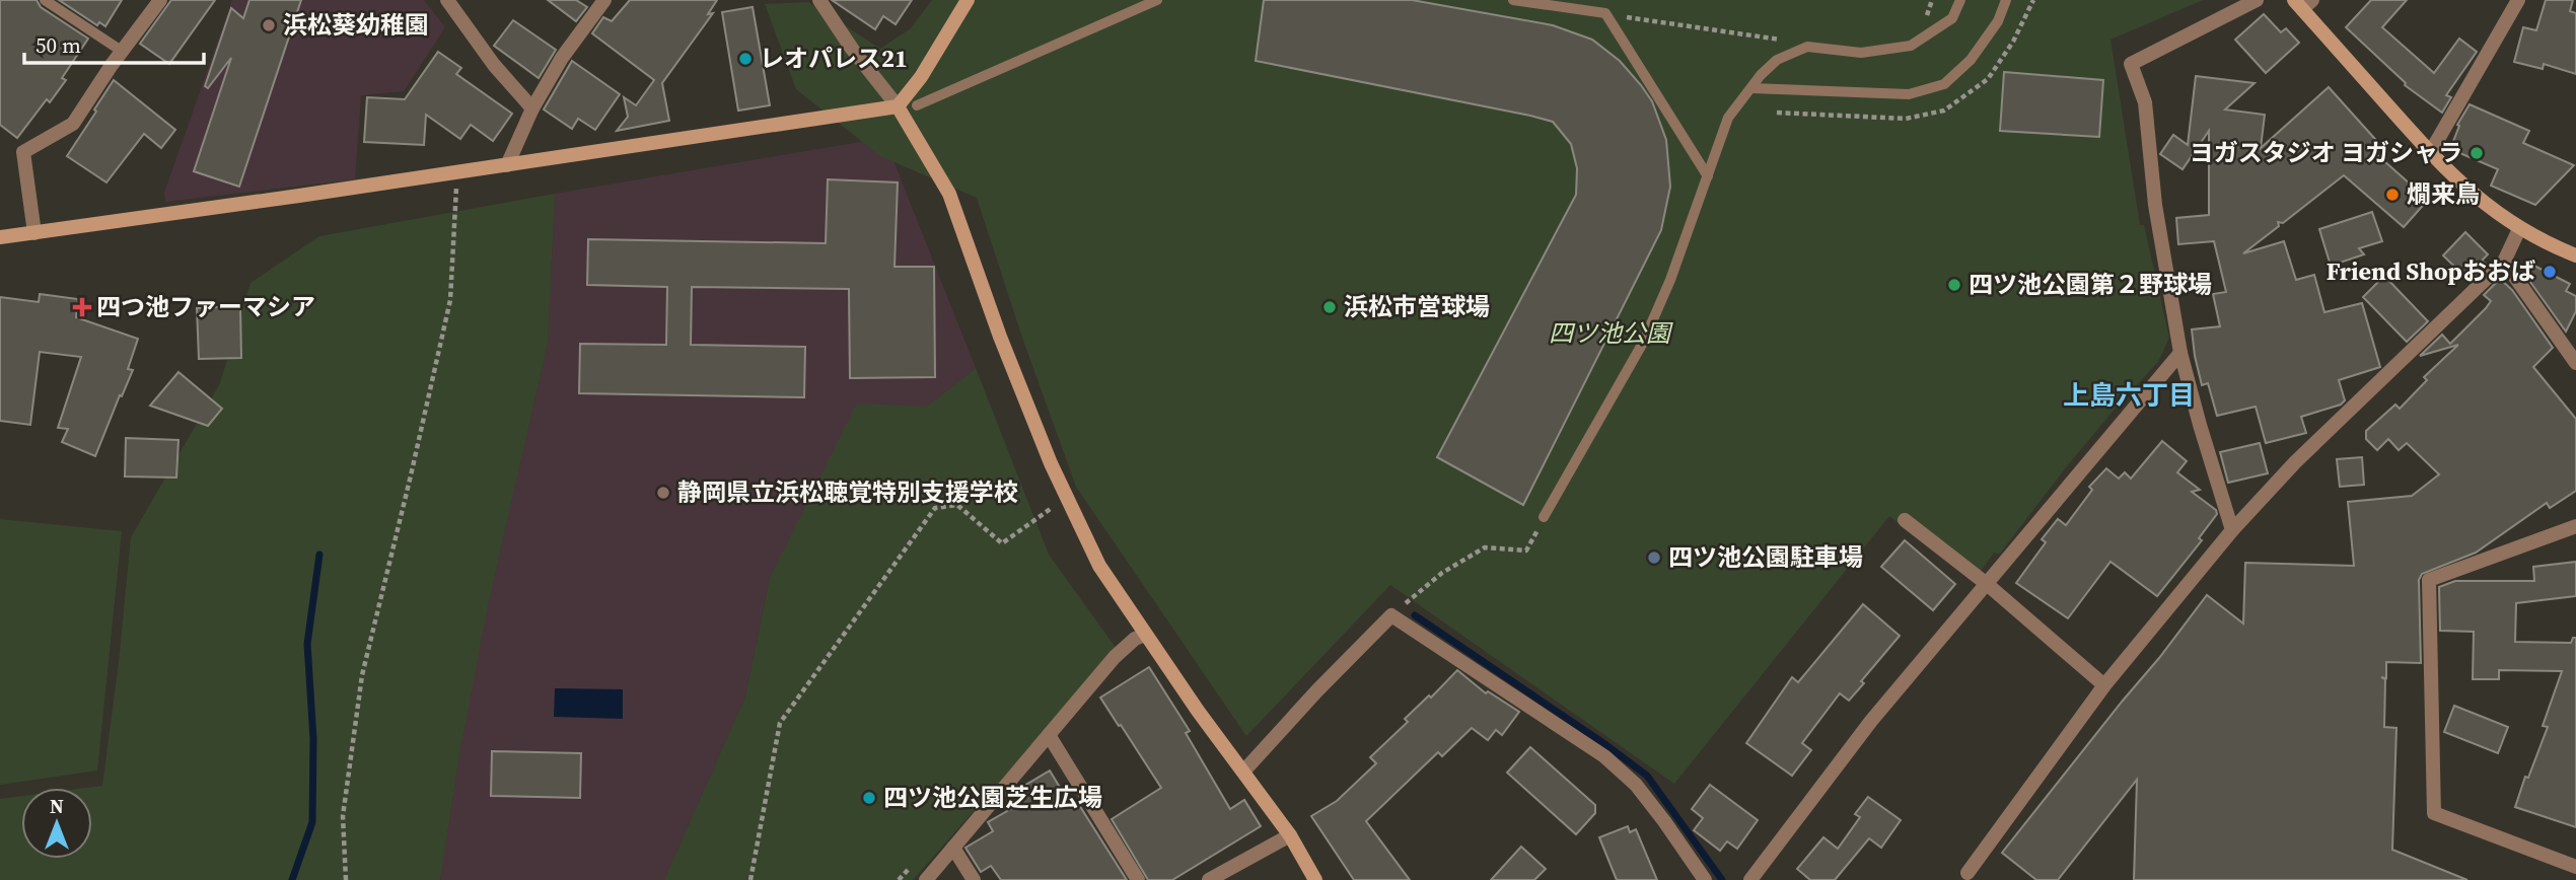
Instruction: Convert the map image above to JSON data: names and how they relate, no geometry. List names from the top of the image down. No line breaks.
{"districts":["上島六丁目"],"parks":["四ツ池公園"],"places":{"other":["浜松葵幼稚園","レオパレス21","ヨガスタジオ ヨガシャラ","燗来鳥","Friend Shopおおば","四ツ池公園第２野球場","浜松市営球場","静岡県立浜松聴覚特別支援学校","四ツ池公園駐車場","四ツ池公園芝生広場"],"health":["四つ池ファーマシア"]},"scale_bar":"50 m","north":"top"}
